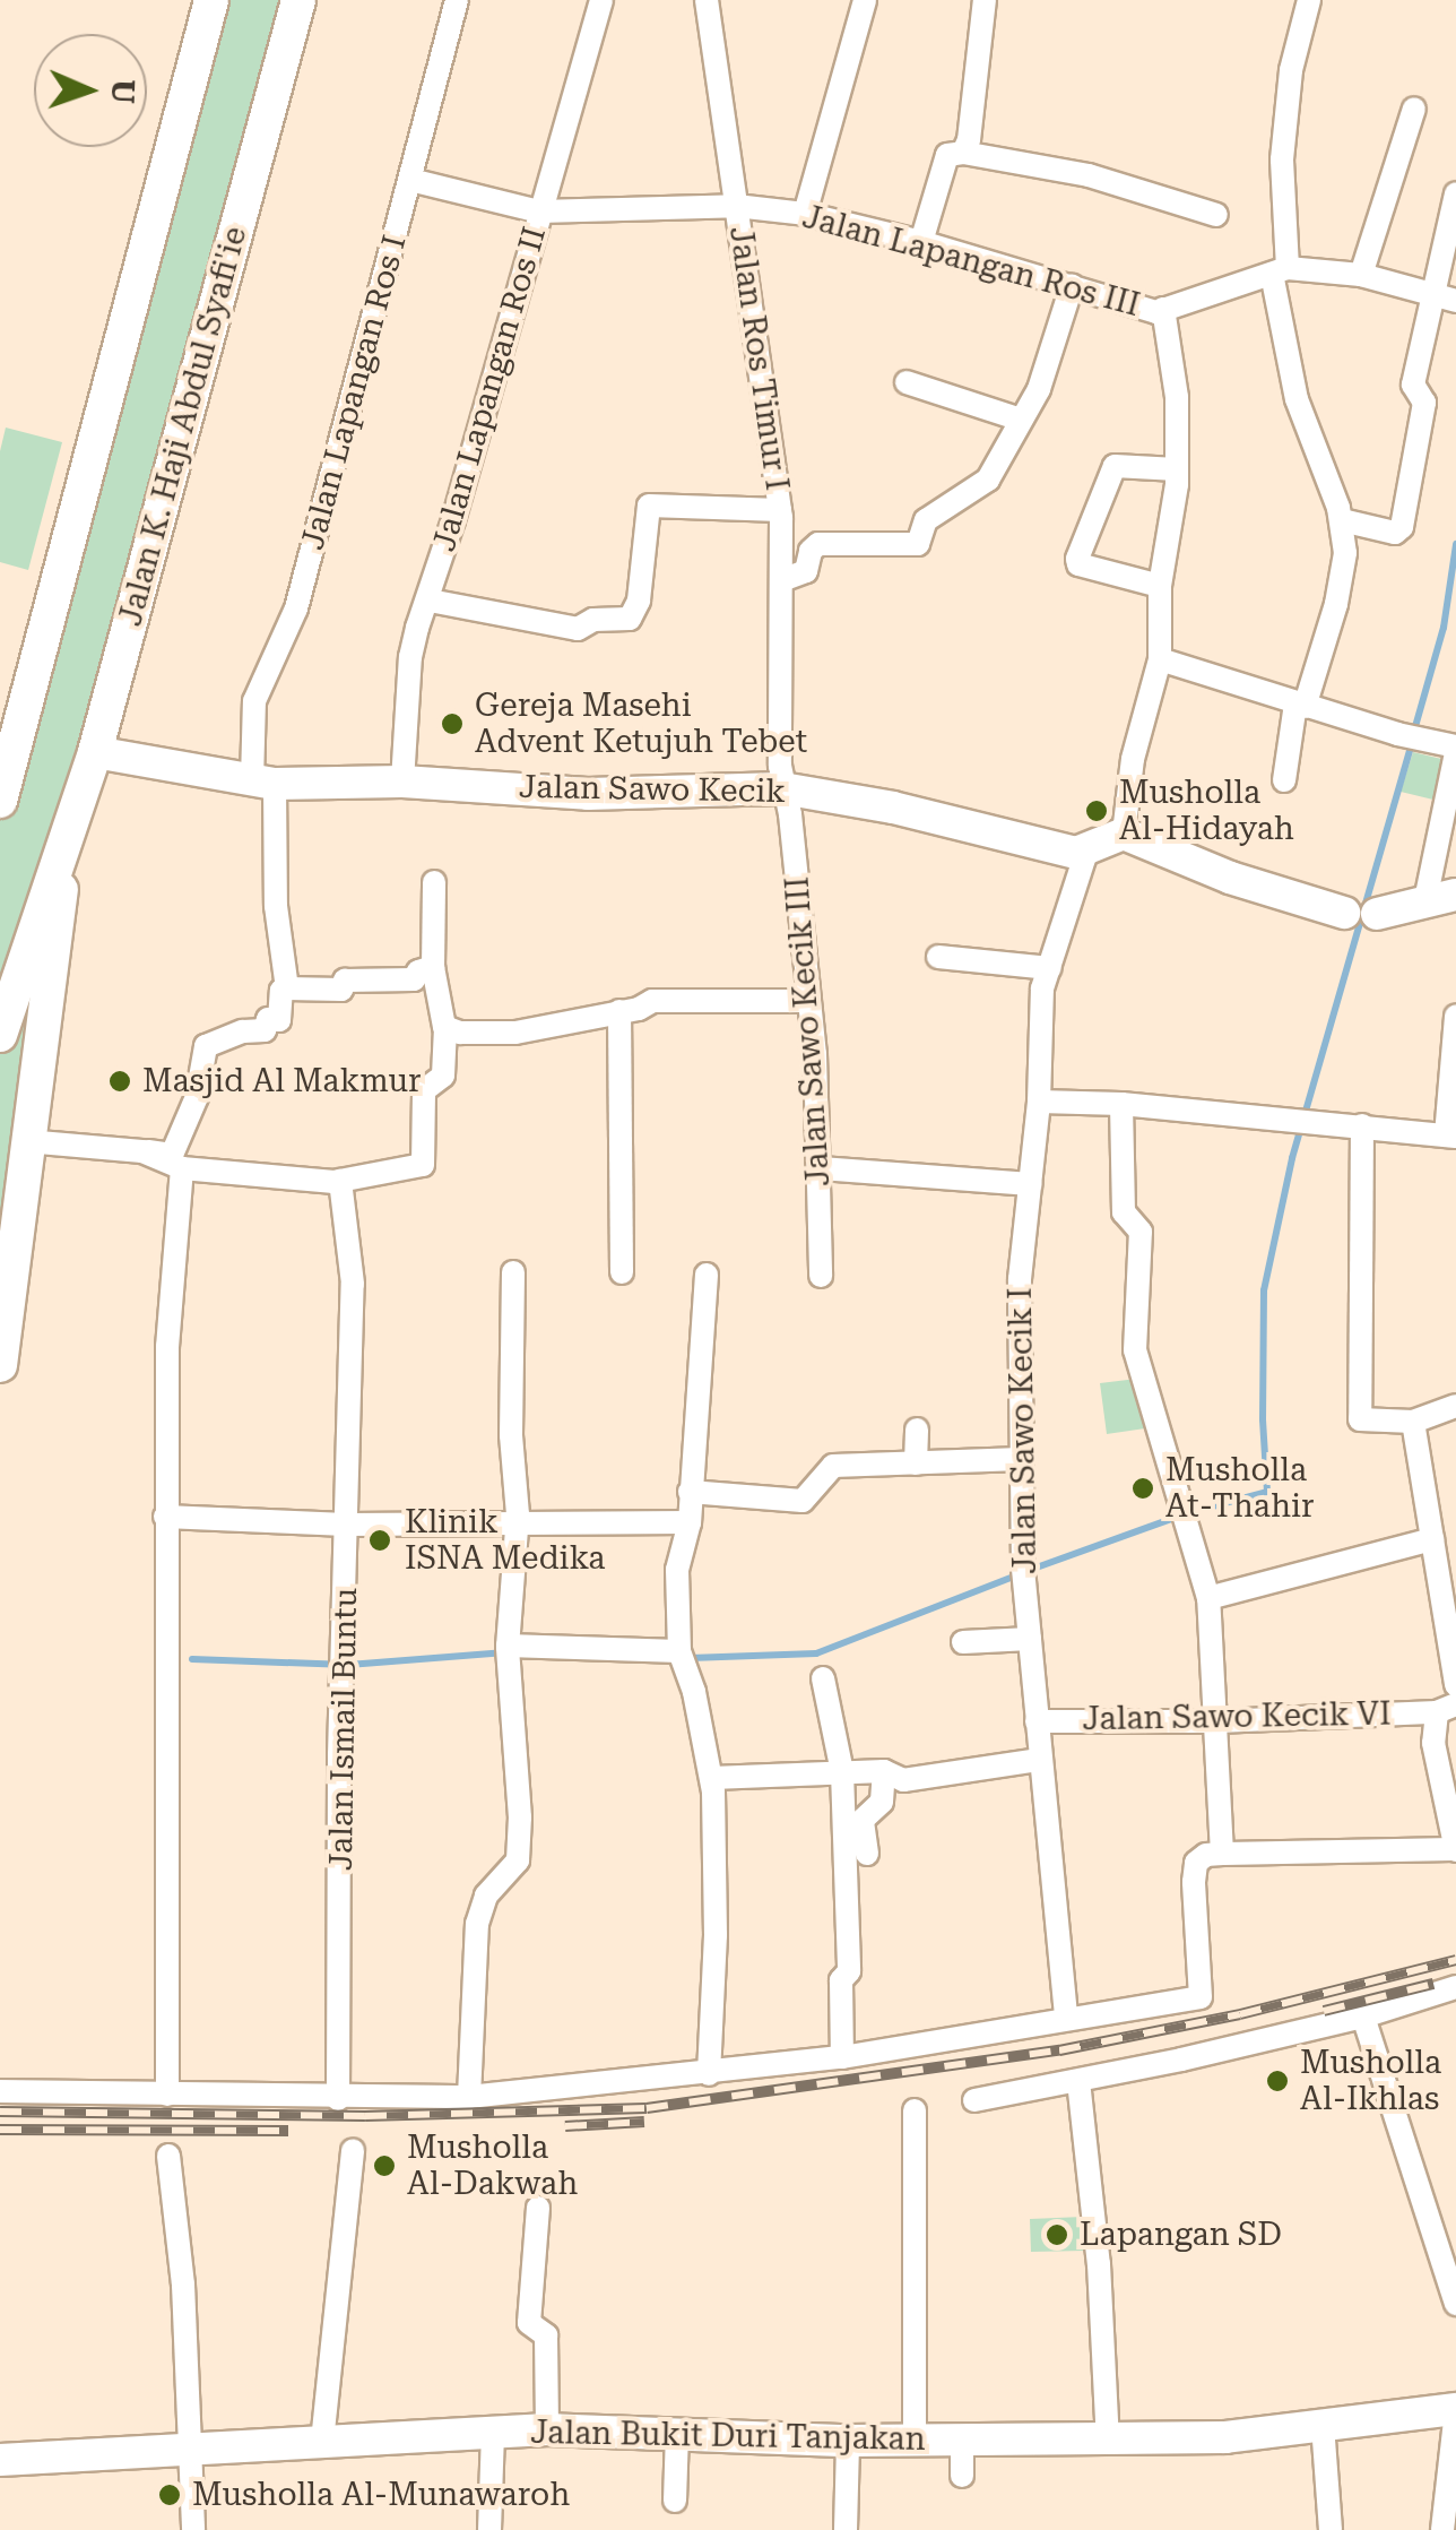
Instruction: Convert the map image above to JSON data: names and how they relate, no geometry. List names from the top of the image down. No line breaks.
{"streets":{"main road":["Jalan K. Haji Abdul Syafi'ie"],"street":["Jalan Lapangan Ros III","Jalan Ros Timur I","Jalan Lapangan Ros II","Jalan Lapangan Ros I","Jalan Sawo Kecik","Jalan Sawo Kecik III","Jalan Sawo Kecik I","Jalan Sawo Kecik VI","Jalan Ismail Buntu","Jalan Bukit Duri Tanjakan"]},"crossings":[["Jalan Lapangan Ros III","Jalan Ros Timur I"],["Jalan Lapangan Ros III","Jalan Lapangan Ros II"],["Jalan Lapangan Ros III","Jalan Lapangan Ros I"],["Jalan Ros Timur I","Jalan Sawo Kecik III"],["Jalan Lapangan Ros II","Jalan Sawo Kecik"],["Jalan Lapangan Ros I","Jalan Sawo Kecik"],["Jalan K. Haji Abdul Syafi'ie","Jalan Sawo Kecik"],["Jalan Sawo Kecik","Jalan Sawo Kecik III"],["Jalan Sawo Kecik","Jalan Sawo Kecik I"],["Jalan Sawo Kecik I","Jalan Sawo Kecik VI"]],"places":["Gereja Masehi Advent Ketujuh Tebet","Musholla Al-Hidayah","Masjid Al Makmur","Musholla At-Thahir","Klinik ISNA Medika","Musholla Al-Ikhlas","Musholla Al-Dakwah","Lapangan SD","Musholla Al-Munawaroh"],"north":"right"}
